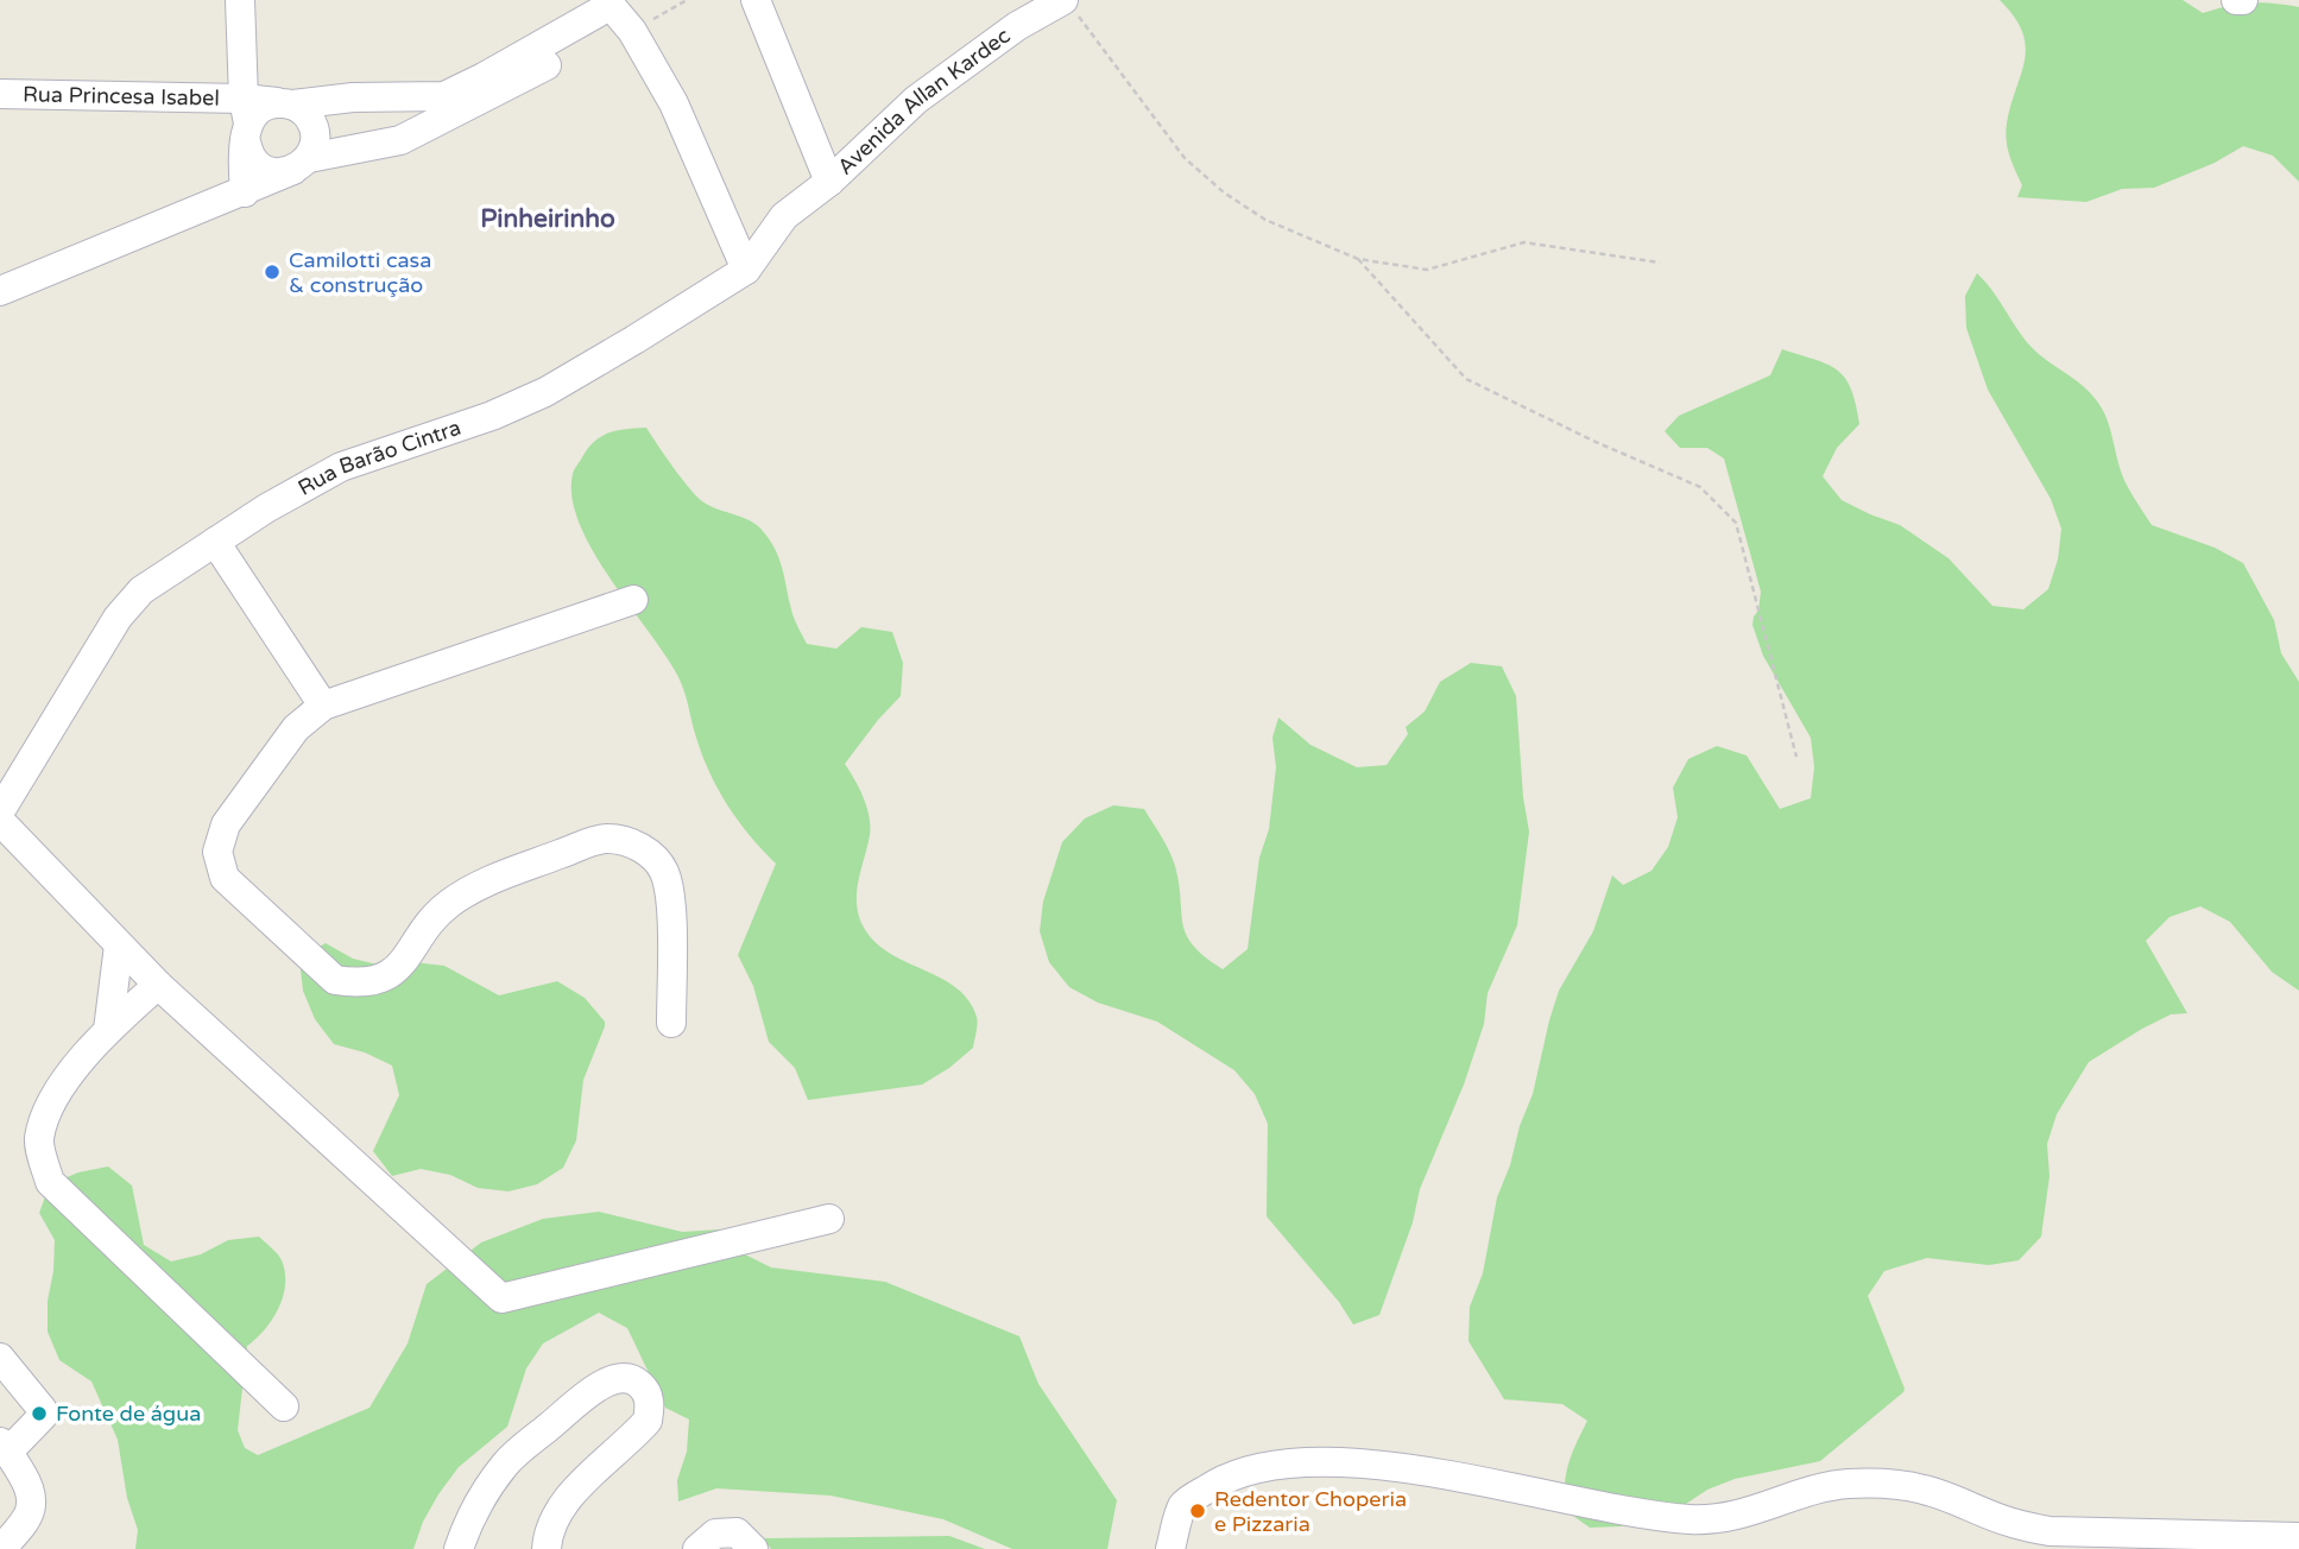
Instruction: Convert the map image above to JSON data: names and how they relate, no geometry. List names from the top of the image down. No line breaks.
{"streets":{"street":["Rua Princesa Isabel","Avenida Allan Kardec","Rua Barão Cintra"]},"crossings":[["Avenida Allan Kardec","Rua Barão Cintra"]],"districts":["Pinheirinho"],"places":["Camilotti casa & construção","Fonte de água","Redentor Choperia e Pizzaria"]}
